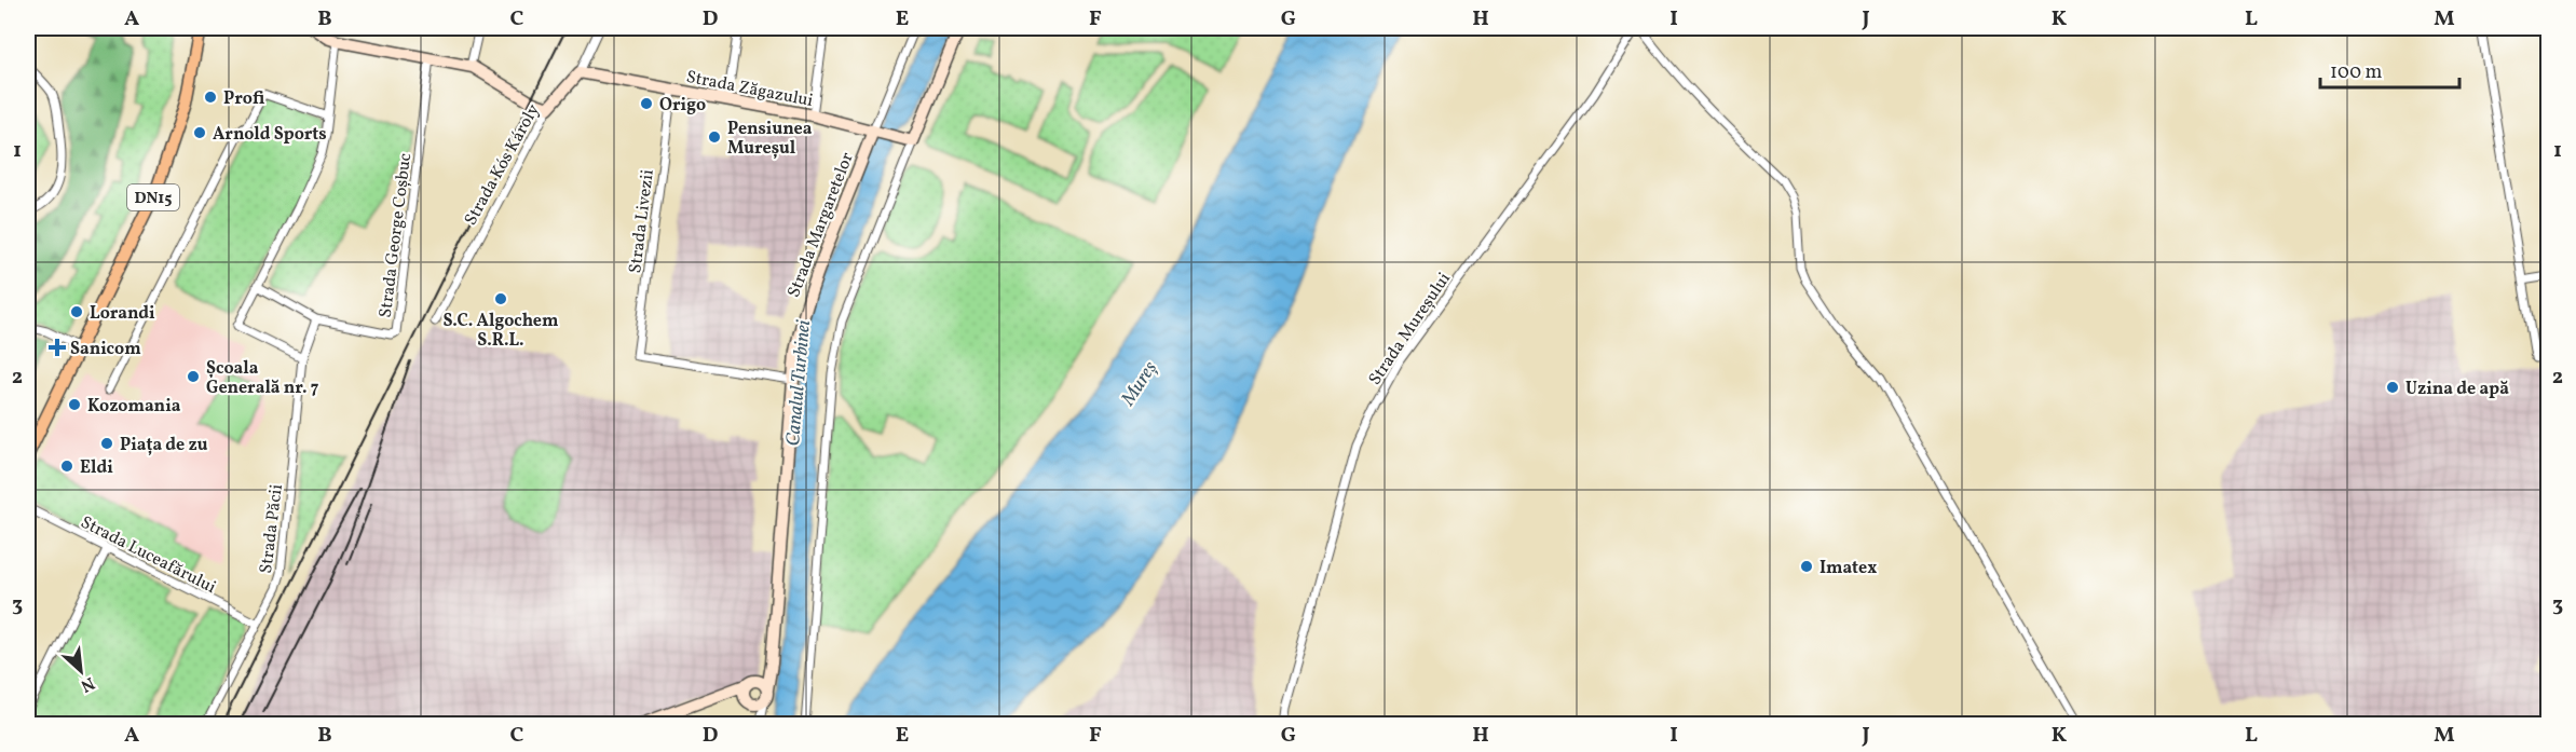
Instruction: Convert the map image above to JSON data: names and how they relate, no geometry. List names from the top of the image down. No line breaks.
{"streets":{"main road":["DN15"],"street":["Strada Zăgazului","Strada Kós Károly","Strada Livezii","Strada Margaretelor","Strada George Coșbuc","Strada Mureșului","Strada Păcii","Strada Luceafărului"]},"crossings":[["Strada Zăgazului","Strada Kós Károly"],["Strada Zăgazului","Strada Livezii"],["Strada Zăgazului","Strada Margaretelor"],["Strada Livezii","Strada Margaretelor"],["Strada Păcii","Strada Luceafărului"]],"water":["Canalul Turbinei","Mureș"],"places":{"other":["Profi","Origo","Arnold Sports","Pensiunea Mureșul","S.C. Algochem S.R.L.","Lorandi","Școala Generală nr. 7","Uzina de apă","Kozomania","Piața de zu","Eldi","Imatex"],"health":["Sanicom"]},"scale_bar":"100 m","north":"bottom right","grid":{"columns":["A","B","C","D","E","F","G","H","I","J","K","L","M"],"rows":["1","2","3"]}}
